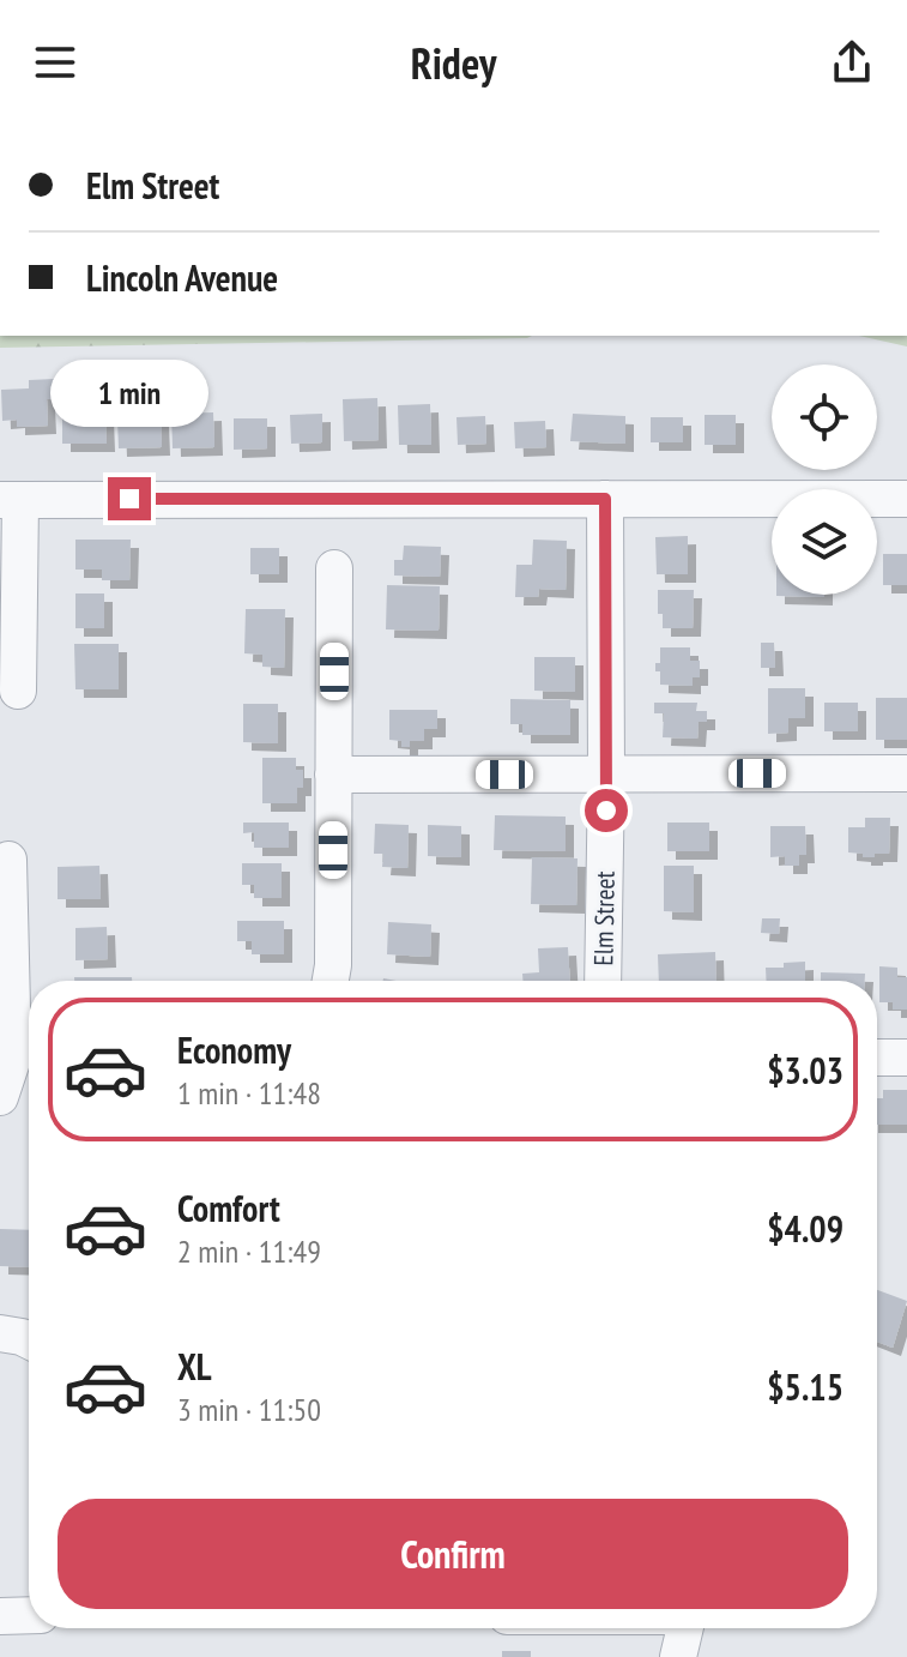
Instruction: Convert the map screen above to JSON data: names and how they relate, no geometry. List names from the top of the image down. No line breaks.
{"streets":{"street":["Elm Street"]},"page":{"header":"Ridey","banner":["Elm Street","Lincoln Avenue"],"bubble":"1 min","list":[{"name":"Economy","note":"1 min · 11:48","value":"$3.03"},{"name":"Comfort","note":"2 min · 11:49","value":"$4.09"},{"name":"XL","note":"3 min · 11:50","value":"$5.15"}],"buttons":"Confirm"}}
